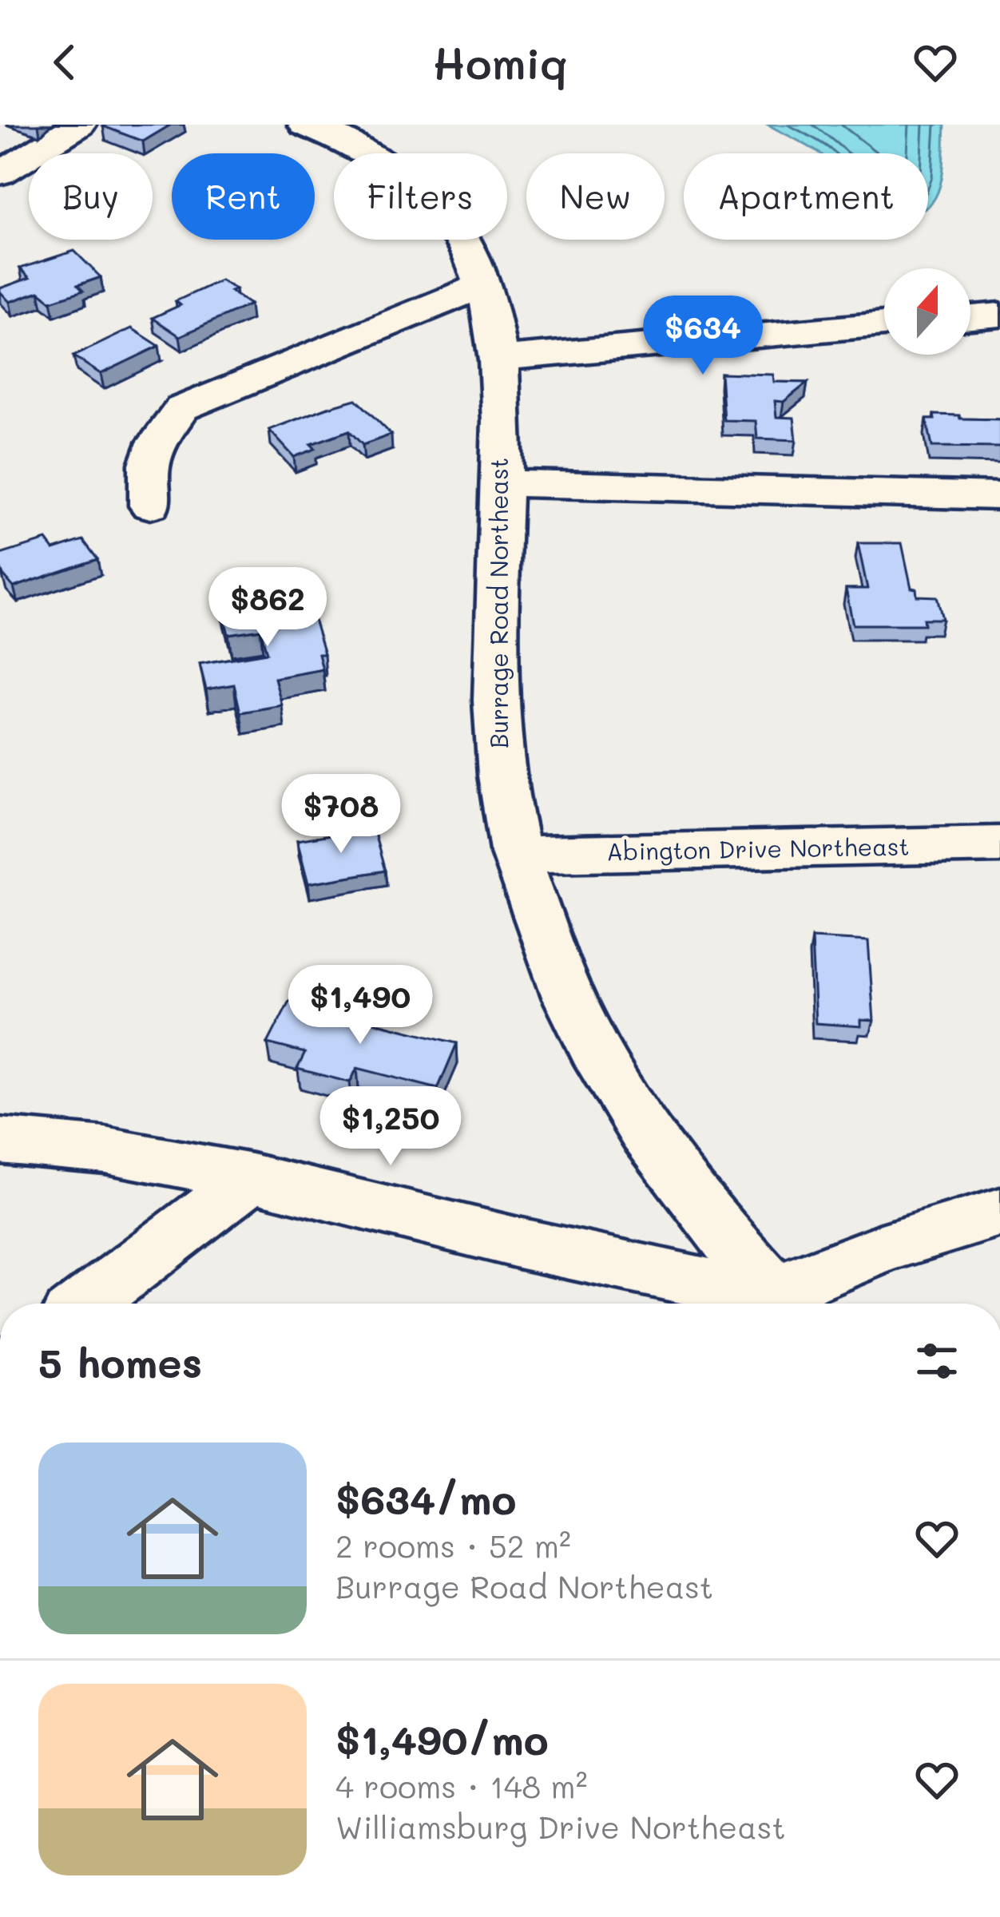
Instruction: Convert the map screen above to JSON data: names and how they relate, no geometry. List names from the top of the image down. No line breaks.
{"streets":{"street":["Burrage Road Northeast","Abington Drive Northeast"]},"crossings":[["Burrage Road Northeast","Abington Drive Northeast"]],"north":"top","page":{"header":"Homiq","chip":["Buy","Rent","Filters","New","Apartment"],"price":["$634","$862","$708","$1,490","$1,250"],"heading":"5 homes","list":[{"name":"$634/mo","note":"2 rooms · 52 m² · Burrage Road Northeast"},{"name":"$1,490/mo","note":"4 rooms · 148 m² · Williamsburg Drive Northeast"}]}}
